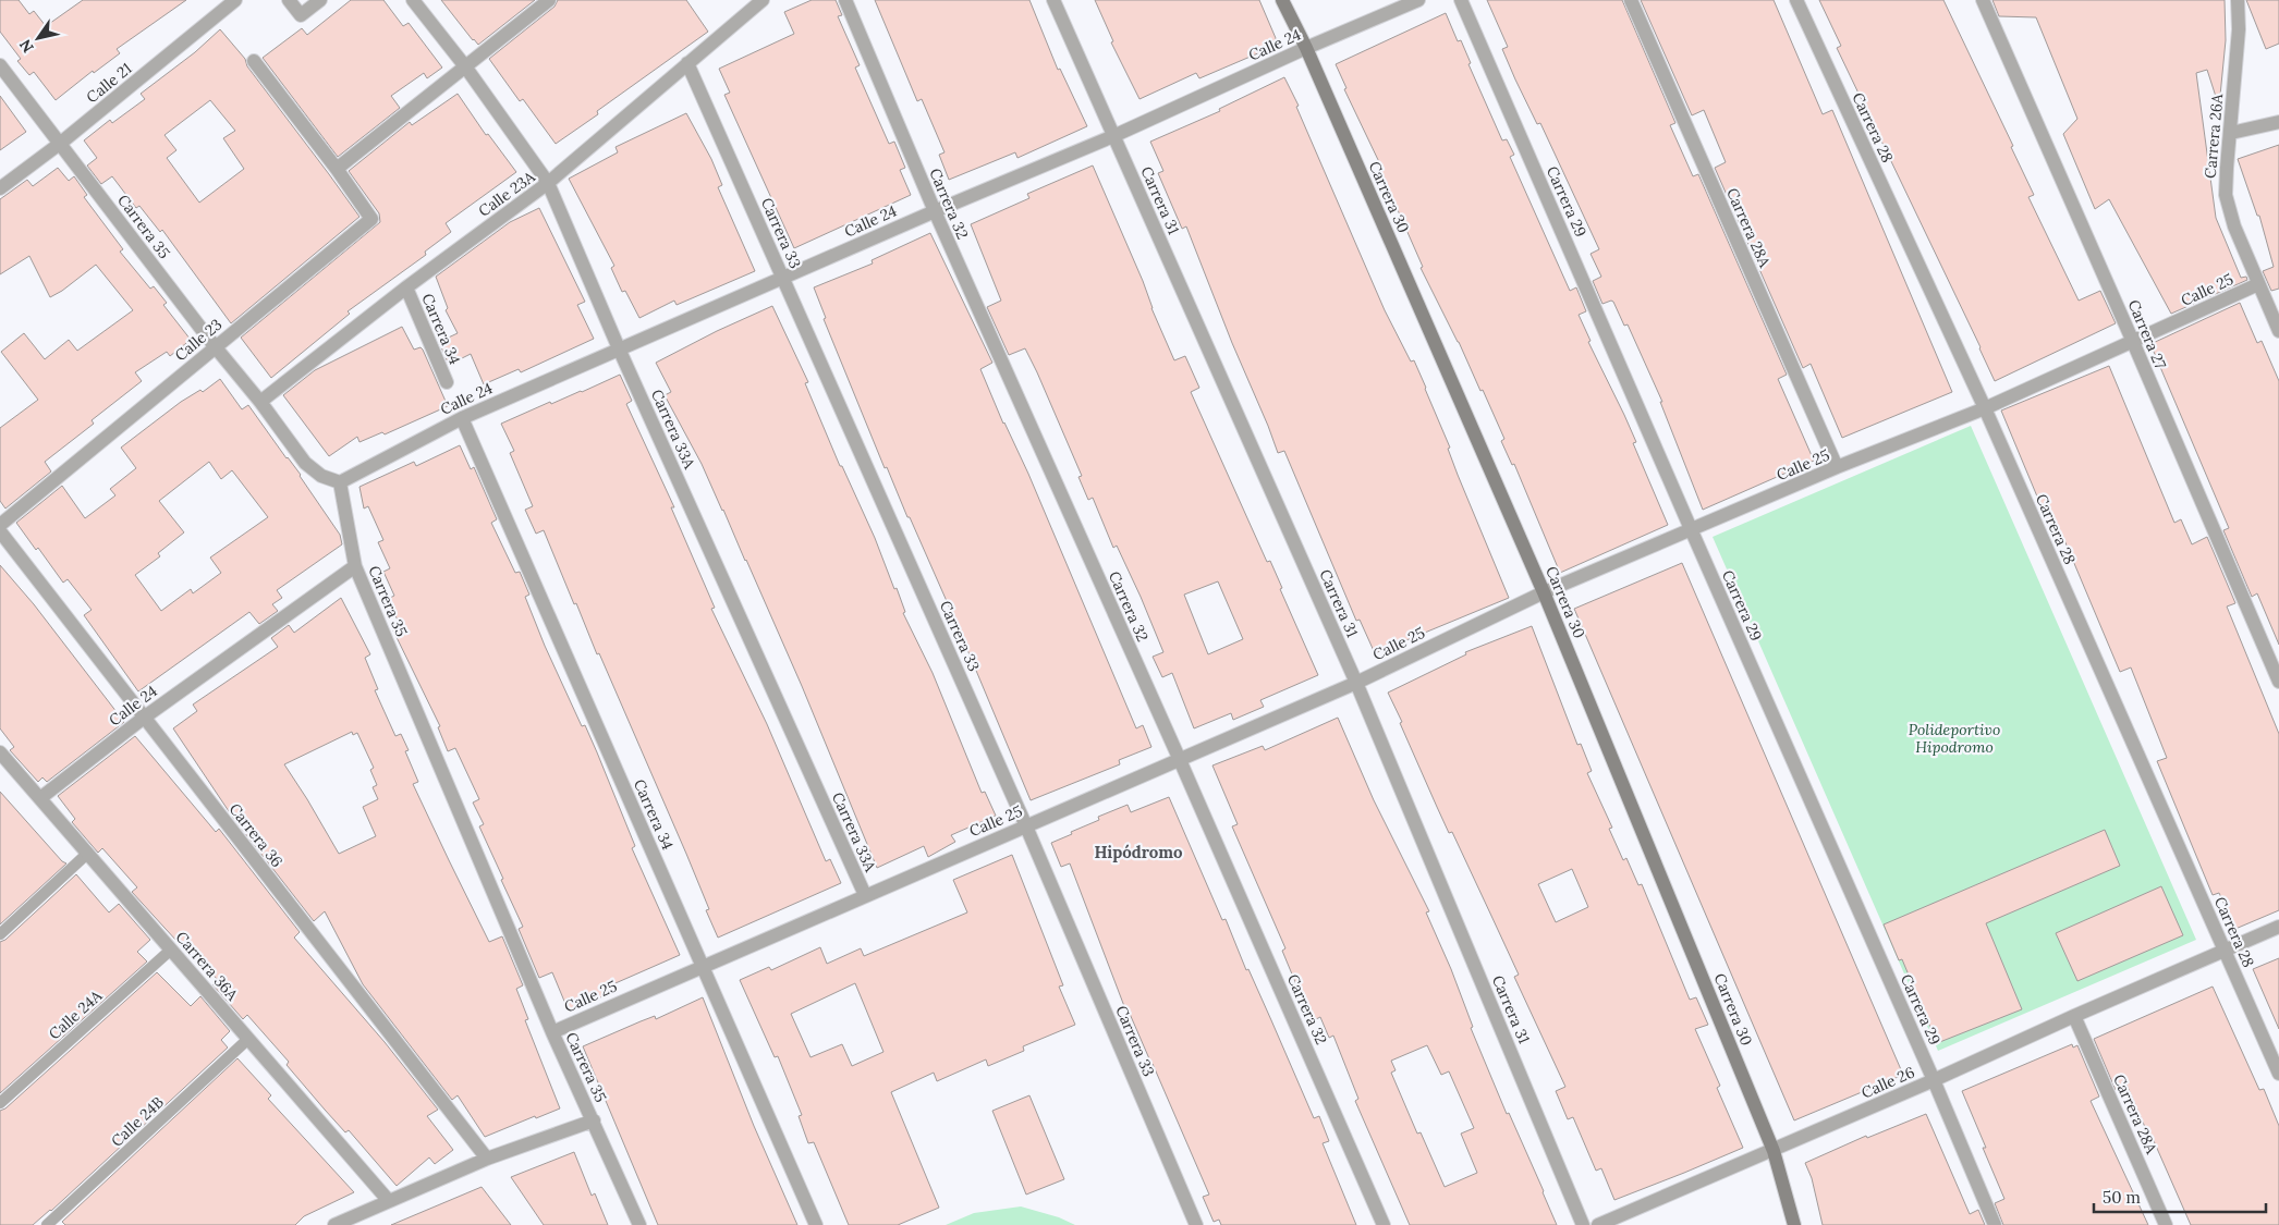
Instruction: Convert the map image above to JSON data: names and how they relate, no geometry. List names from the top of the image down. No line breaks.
{"streets":{"street":["Calle 24","Calle 21","Carrera 28","Carrera 26A","Calle 23A","Carrera 30","Carrera 31","Carrera 29","Carrera 32","Carrera 35","Carrera 28A","Carrera 33","Calle 25","Carrera 34","Carrera 27","Calle 23","Carrera 33A","Carrera 36","Carrera 36A","Calle 26"],"lane":["Calle 24A","Calle 24B"]},"crossings":[["Calle 24","Carrera 30"],["Calle 24","Carrera 31"],["Calle 24","Carrera 32"],["Calle 24","Carrera 35"],["Calle 24","Carrera 33"],["Calle 24","Carrera 34"],["Calle 24","Carrera 33A"],["Calle 24","Carrera 36"],["Calle 24","Carrera 36A"],["Calle 21","Carrera 35"],["Carrera 28","Calle 25"],["Carrera 28","Calle 26"],["Carrera 26A","Calle 25"],["Calle 23A","Carrera 35"],["Calle 23A","Carrera 33"],["Calle 23A","Carrera 34"],["Calle 23A","Carrera 33A"],["Carrera 30","Calle 25"],["Carrera 30","Calle 26"],["Carrera 31","Calle 25"],["Carrera 29","Calle 25"],["Carrera 29","Calle 26"],["Carrera 32","Calle 25"],["Carrera 35","Calle 25"],["Carrera 35","Calle 23"],["Carrera 28A","Calle 25"],["Carrera 28A","Calle 26"],["Carrera 33","Calle 25"],["Calle 25","Carrera 34"],["Calle 25","Carrera 27"],["Calle 25","Carrera 33A"],["Carrera 36A","Calle 24A"],["Carrera 36A","Calle 24B"]],"districts":["Hipódromo"],"parks":["Polideportivo Hipodromo"],"scale_bar":"50 m","north":"bottom left"}
